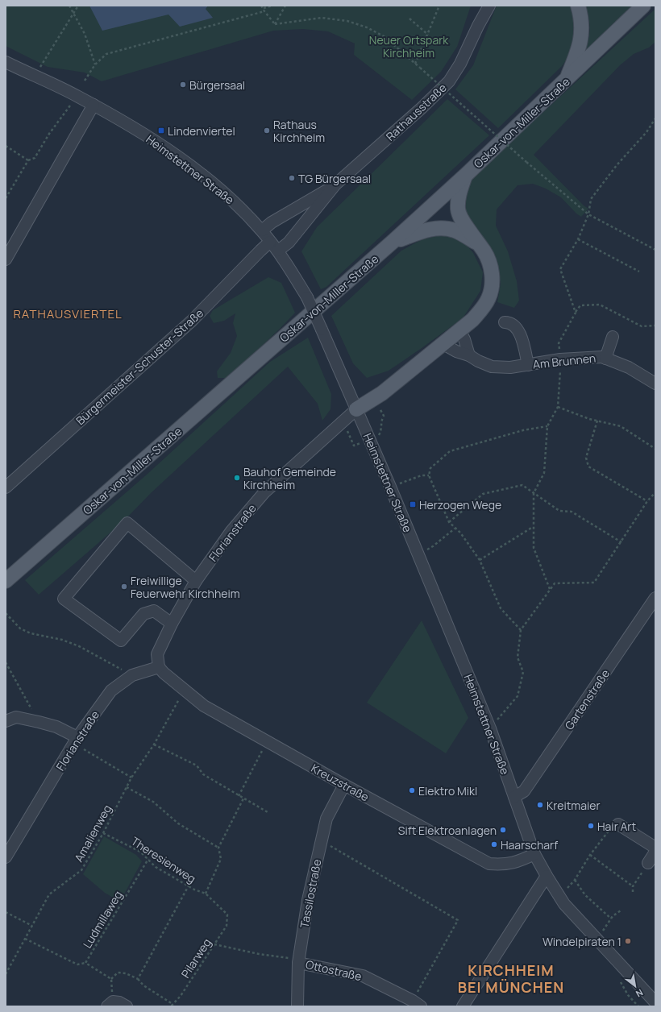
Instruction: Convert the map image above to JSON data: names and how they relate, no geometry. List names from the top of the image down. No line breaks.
{"streets":{"main road":["Oskar-von-Miller-Straße"],"street":["Rathausstraße","Heimstettner Straße","Am Brunnen","Bürgermeister-Schuster-Straße","Florianstraße","Gartenstraße","Kreuzstraße","Tassilostraße","Ottostraße"],"path":["Amalienweg","Theresienweg","Ludmillaweg","Pilarweg"]},"crossings":[["Rathausstraße","Heimstettner Straße"],["Heimstettner Straße","Bürgermeister-Schuster-Straße"],["Heimstettner Straße","Florianstraße"],["Heimstettner Straße","Gartenstraße"],["Heimstettner Straße","Kreuzstraße"],["Florianstraße","Kreuzstraße"],["Kreuzstraße","Amalienweg"],["Kreuzstraße","Tassilostraße"],["Amalienweg","Theresienweg"],["Theresienweg","Ludmillaweg"],["Theresienweg","Pilarweg"],["Tassilostraße","Ottostraße"]],"districts":["RATHAUSVIERTEL","KIRCHHEIM BEI MÜNCHEN"],"parks":["Neuer Ortspark Kirchheim"],"places":{"other":["Bürgersaal","Rathaus Kirchheim","TG Bürgersaal","Bauhof Gemeinde Kirchheim","Freiwillige Feuerwehr Kirchheim","Elektro Mikl","Kreitmaier","Hair Art","Sift Elektroanlagen","Haarscharf","Windelpiraten 1"],"transit":["Lindenviertel","Herzogen Wege"]},"north":"bottom right"}
